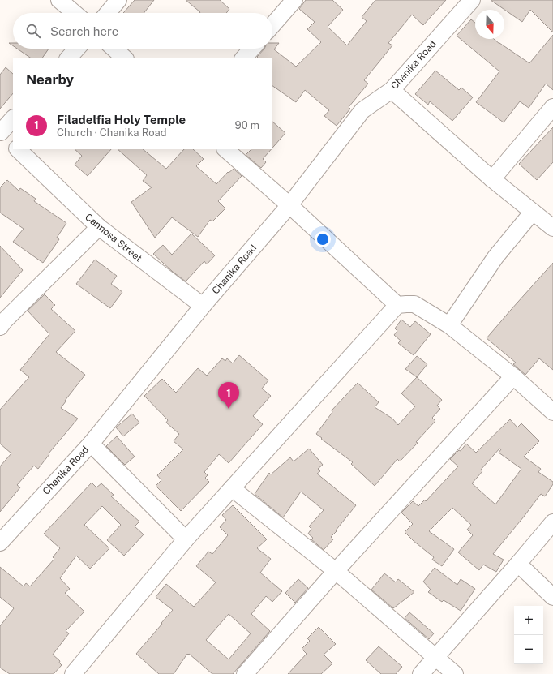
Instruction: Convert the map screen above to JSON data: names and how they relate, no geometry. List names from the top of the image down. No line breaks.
{"streets":{"street":["Chanika Road","Cannosa Street"]},"crossings":[["Chanika Road","Cannosa Street"]],"north":"bottom","page":{"search":"Search here","heading":"Nearby","list":[{"mark":"1","name":"Filadelfia Holy Temple","note":"Church · Chanika Road","value":"90 m"}],"pins":"1","map_buttons":["+","−"]}}
